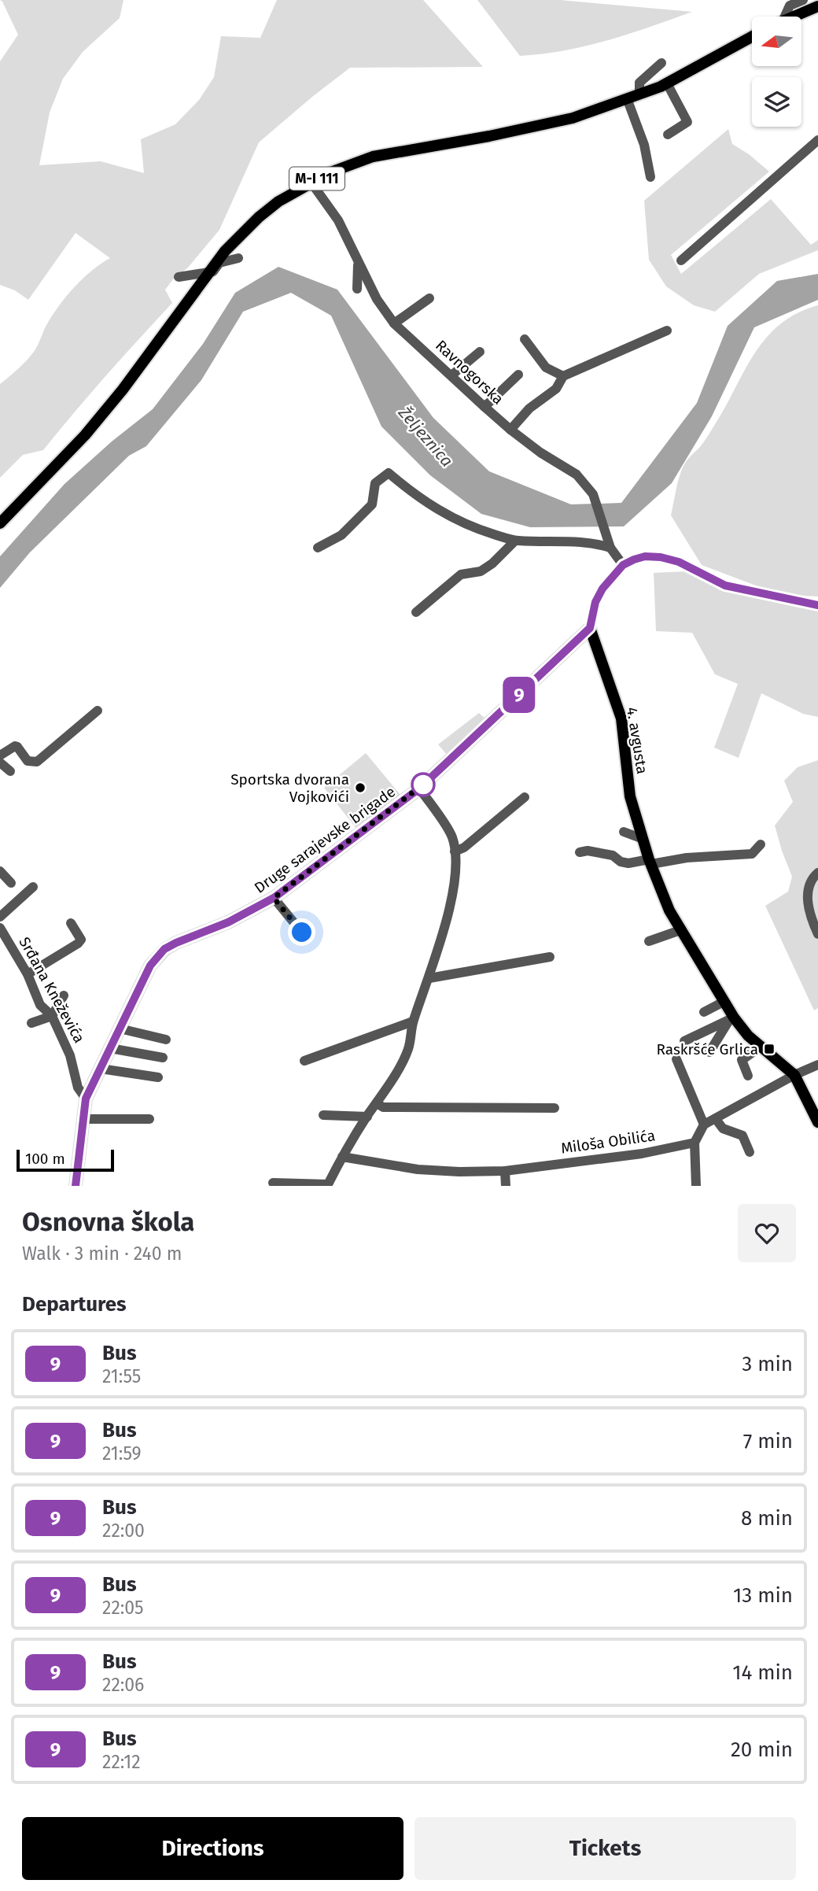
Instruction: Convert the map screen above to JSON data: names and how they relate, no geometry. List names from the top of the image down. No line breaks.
{"streets":{"main road":["M-I 111","4. avgusta","Druge sarajevske brigade"],"street":["Ravnogorska","Srđana Kneževića","Miloša Obilića"]},"crossings":[["M-I 111","Ravnogorska"],["4. avgusta","Druge sarajevske brigade"],["Druge sarajevske brigade","Srđana Kneževića"]],"water":["Željeznica"],"places":{"other":["Sportska dvorana Vojkovići"],"transit":["Raskršće Grlica"]},"lines":["bus line 9"],"scale_bar":"100 m","north":"left","page":{"on_map":"9","scale":"100 m","heading":[["Osnovna škola","Walk · 3 min · 240 m"],"Departures"],"list":[{"mark":"9","name":"Bus","note":"21:55","value":"3 min"},{"mark":"9","name":"Bus","note":"21:59","value":"7 min"},{"mark":"9","name":"Bus","note":"22:00","value":"8 min"},{"mark":"9","name":"Bus","note":"22:05","value":"13 min"},{"mark":"9","name":"Bus","note":"22:06","value":"14 min"},{"mark":"9","name":"Bus","note":"22:12","value":"20 min"}],"buttons":["Directions","Tickets"]}}
